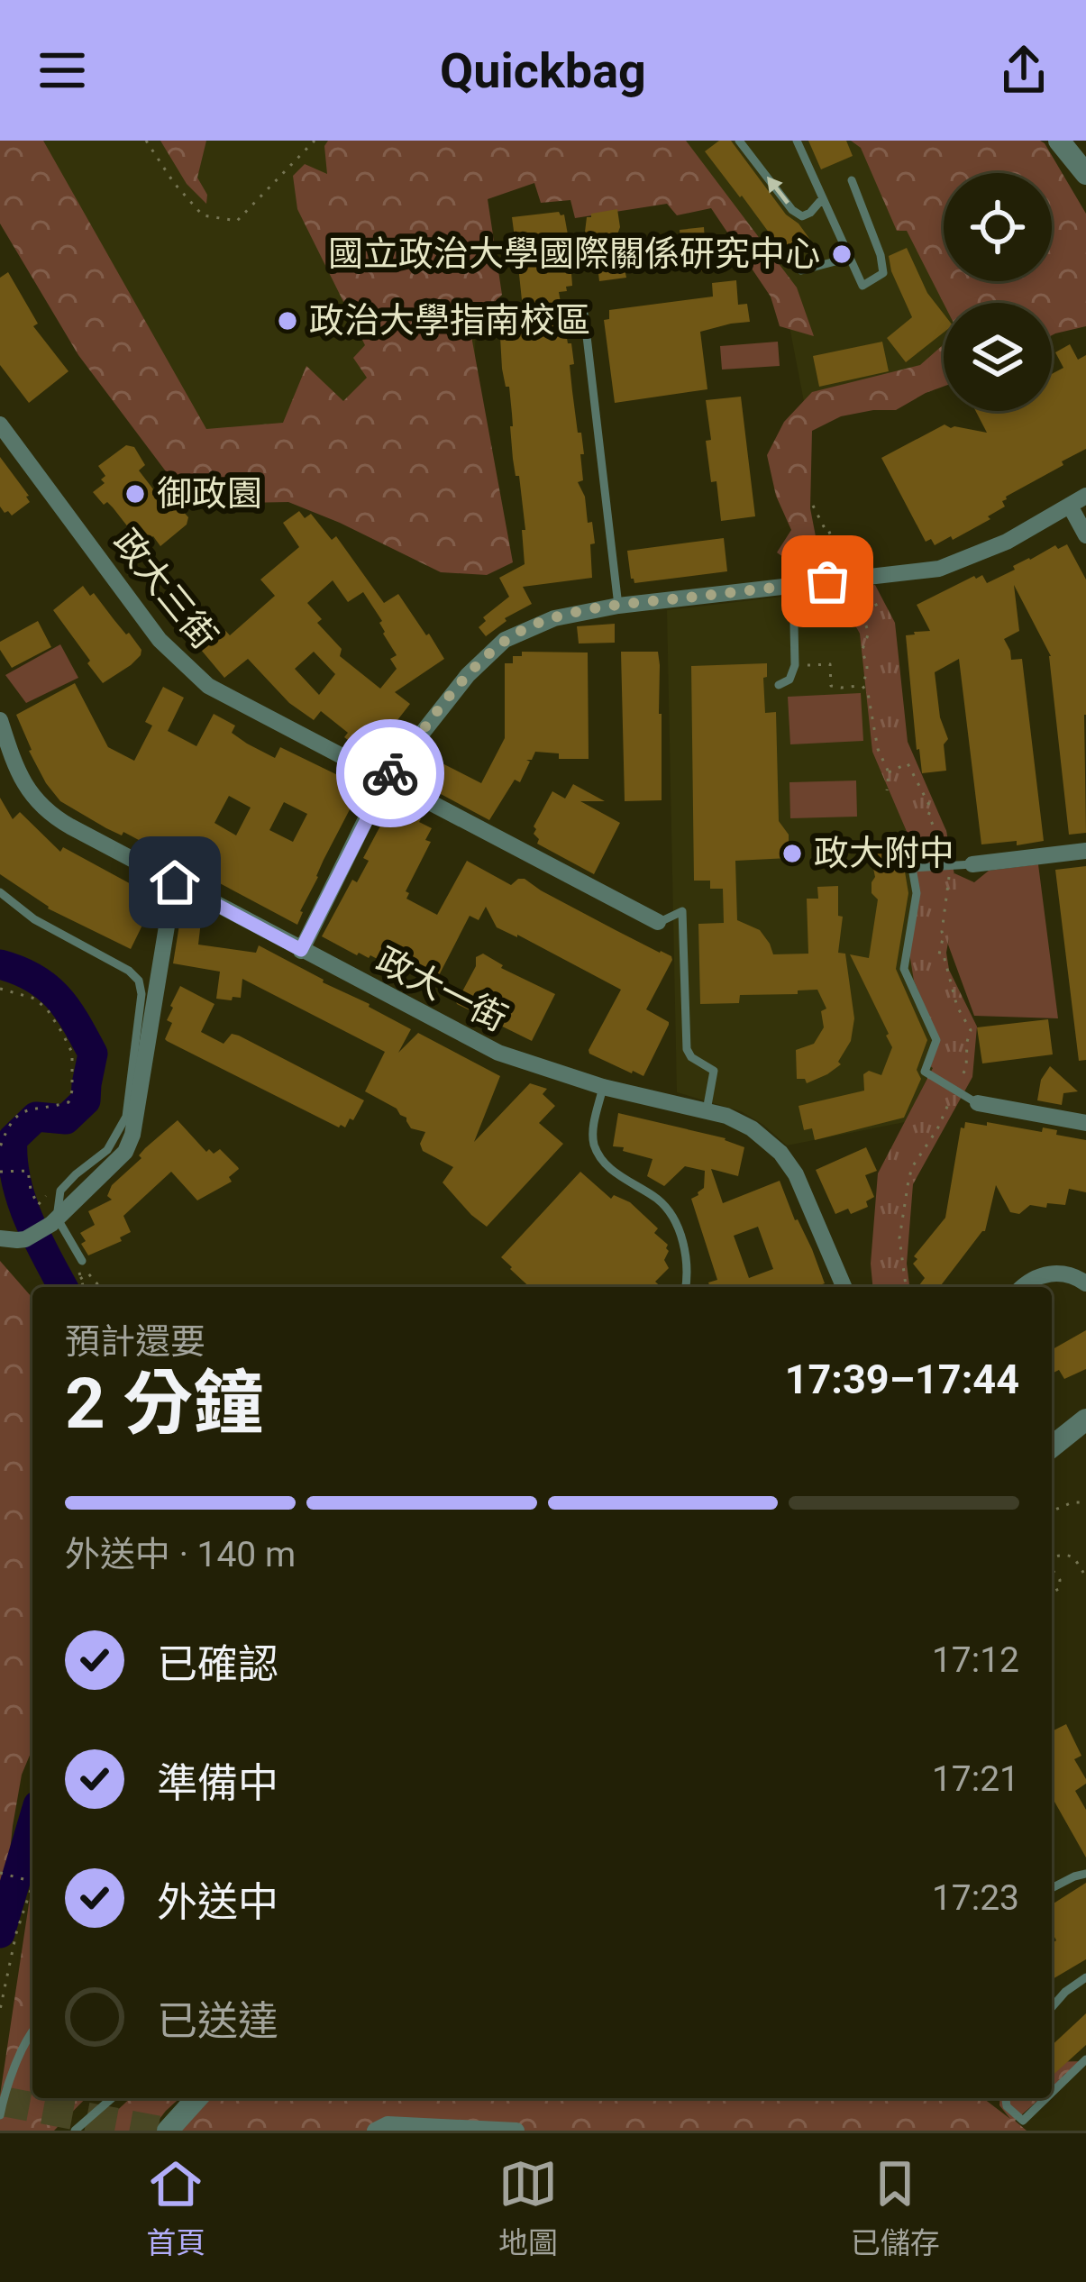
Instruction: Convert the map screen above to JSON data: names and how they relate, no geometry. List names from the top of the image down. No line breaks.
{"streets":{"street":["政大三街","政大一街"]},"places":["國立政治大學國際關係研究中心","政治大學指南校區","御政園","政大附中"],"page":{"header":"Quickbag","heading":["2 分鐘","預計還要","17:39–17:44"],"bar":"外送中 · 140 m","list":[["已確認","17:12"],["準備中","17:21"],["外送中","17:23"],"已送達"],"tabs":["首頁","地圖","已儲存"]}}
